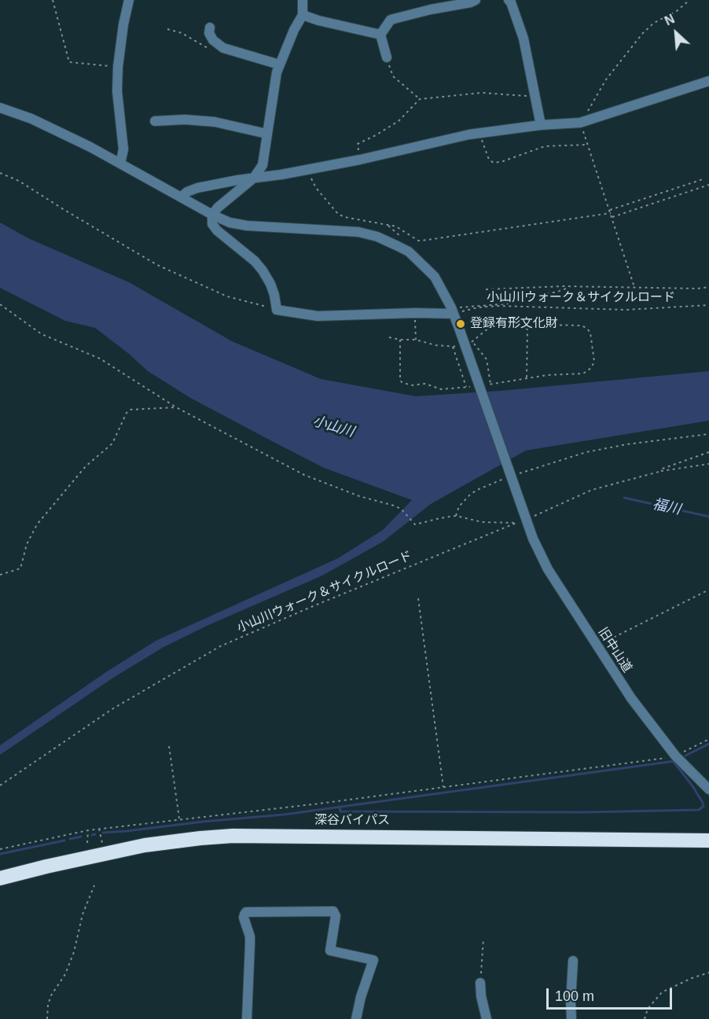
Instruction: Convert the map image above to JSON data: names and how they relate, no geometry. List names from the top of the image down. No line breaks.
{"streets":{"highway":["深谷バイパス"],"street":["旧中山道"],"path":["小山川ウォーク＆サイクルロード"]},"crossings":[["小山川ウォーク＆サイクルロード","旧中山道"]],"water":["小山川","福川"],"places":["登録有形文化財"],"scale_bar":"100 m","north":"top left"}
